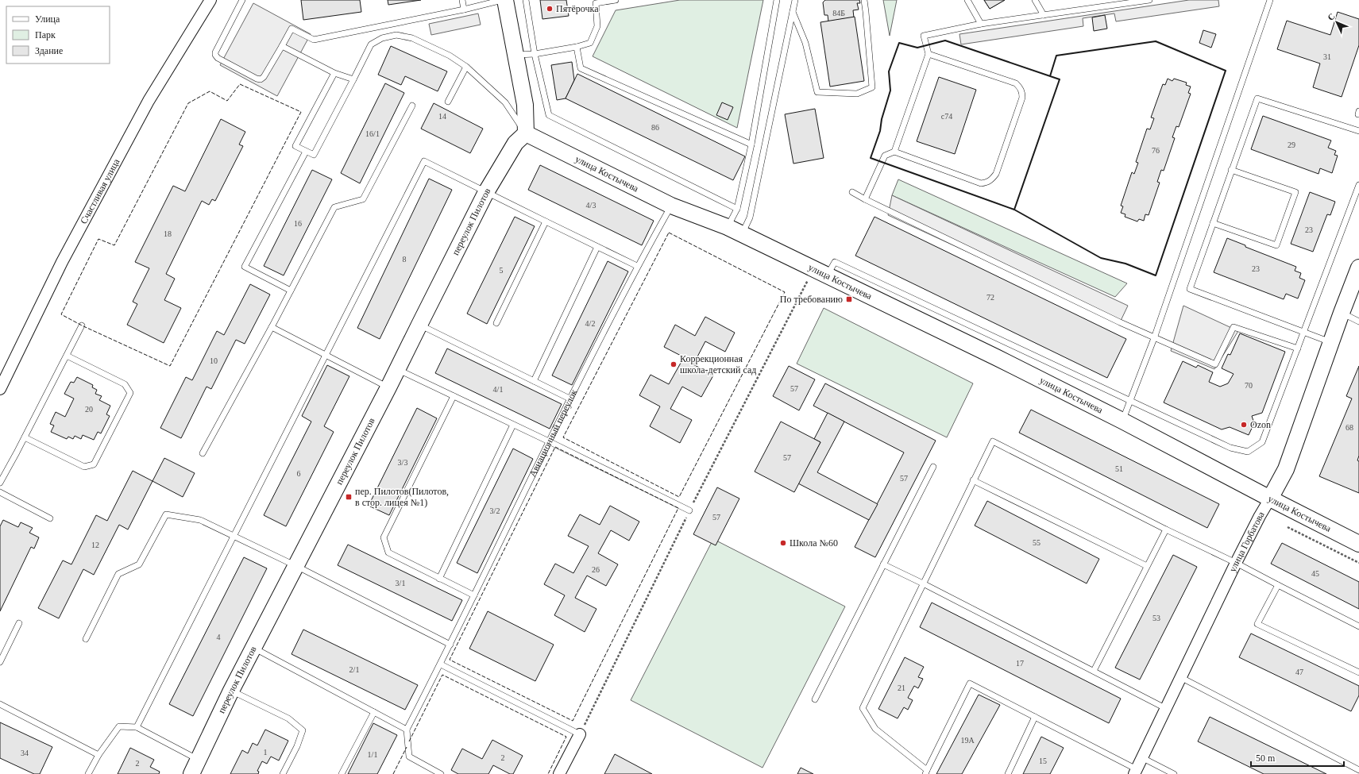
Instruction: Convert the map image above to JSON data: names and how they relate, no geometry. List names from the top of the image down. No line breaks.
{"streets":{"main road":["улица Костычева","переулок Пилотов","улица Горбатова"],"street":["Счастливая улица"],"lane":["Авиационный переулок"]},"crossings":[["улица Костычева","переулок Пилотов"],["улица Костычева","Авиационный переулок"],["улица Костычева","улица Горбатова"]],"places":{"other":["Пятёрочка","Коррекционная школа-детский сад","Ozon","Школа №60"],"transit":["По требованию","пер. Пилотов(Пилотов, в стор. лицея №1)"]},"house_numbers":["84Б","31","14","с74","86","16/1","29","76","4/3","16","23","18","8","23","5","72","4/2","10","70","57","4/1","20","68","57","3/3","51","6","57","3/2","57","55","12","26","45","3/1","53","4","17","2/1","47","21","19А","1","34","1/1","2","15","2"],"legend":["Улица","Парк","Здание"],"scale_bar":"50 m","north":"top left"}
